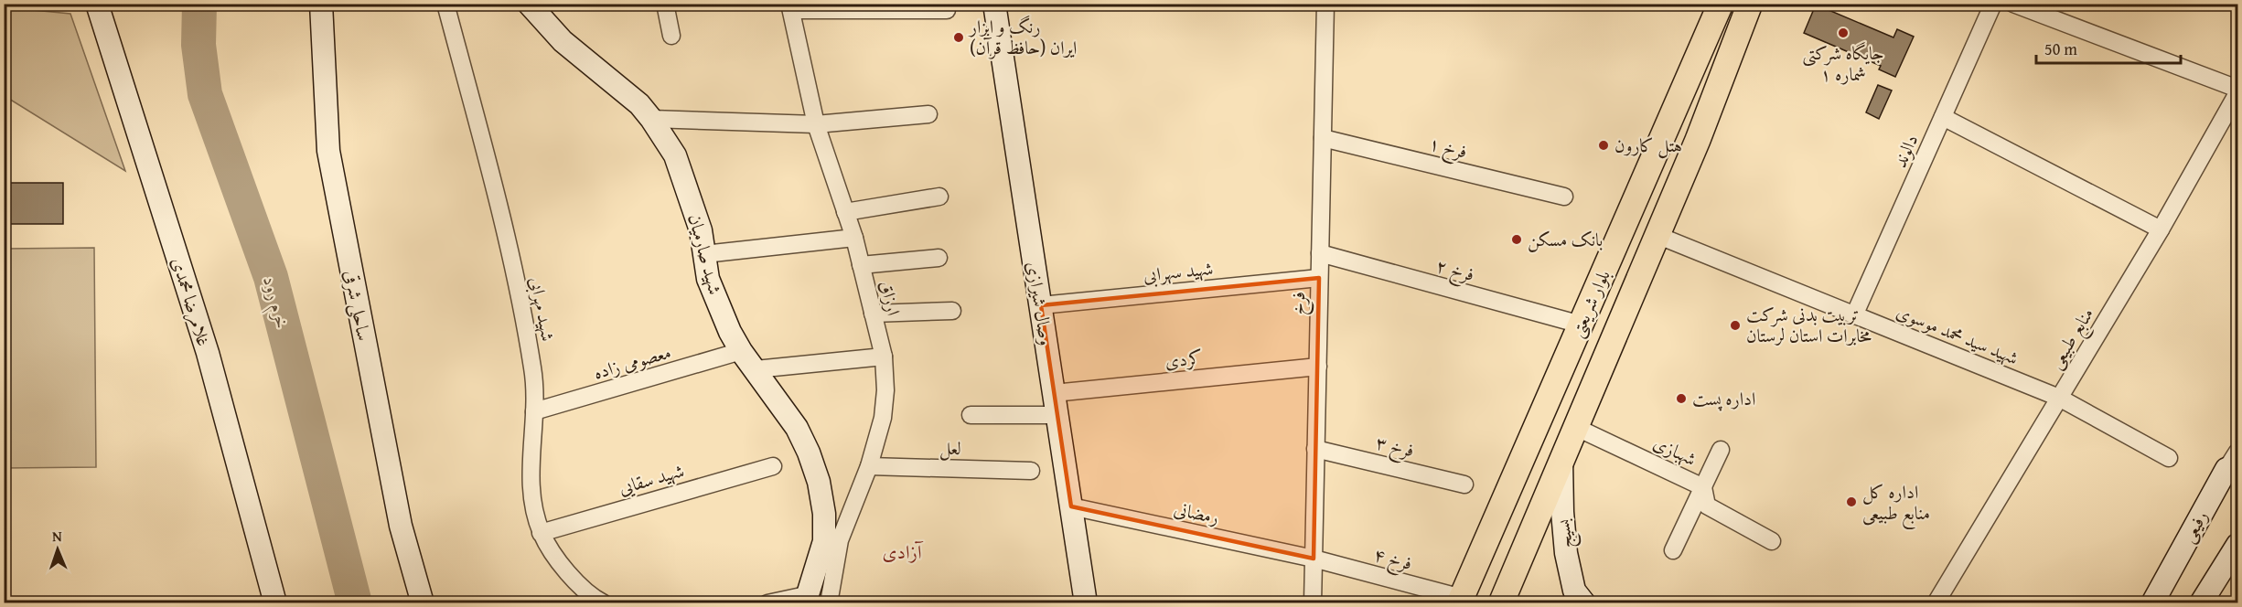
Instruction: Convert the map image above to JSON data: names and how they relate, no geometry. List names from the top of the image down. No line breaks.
{"streets":{"main road":["بلوار شریعتی"],"street":["فرخ ۱","دالوند","شهید صارمیان","فرخ ۲","شهید سهرابی","ارزاق","غلامرضا محمدی","وصال شیرازی","فرخ","ساحلی شرقی","شهید مهرابی","شهید سید محمد موسوی","منابع طبیعی","کردی","معصومی زاده","فرخ ۳","لعل","شهبازی","شهید سقایی","رمضانی","رفیعی","بسیج","فرخ ۴"]},"crossings":[["فرخ ۱","فرخ"],["دالوند","شهید سید محمد موسوی"],["شهید صارمیان","معصومی زاده"],["فرخ ۲","فرخ"],["فرخ ۲","بلوار شریعتی"],["شهید سهرابی","وصال شیرازی"],["شهید سهرابی","فرخ"],["ارزاق","لعل"],["وصال شیرازی","کردی"],["وصال شیرازی","رمضانی"],["فرخ","کردی"],["فرخ","فرخ ۳"],["فرخ","رمضانی"],["فرخ","فرخ ۴"],["بلوار شریعتی","شهید سید محمد موسوی"],["بلوار شریعتی","شهبازی"],["بلوار شریعتی","بسیج"],["بلوار شریعتی","فرخ ۴"],["شهید مهرابی","معصومی زاده"],["شهید مهرابی","شهید سقایی"],["شهید سید محمد موسوی","منابع طبیعی"],["رمضانی","فرخ ۴"]],"districts":["آزادی"],"water":["خرم رود"],"places":["جایگاه شرکتی شماره ۱","رنگ و ابزار ایران (حافظ قرآن)","هتل کارون","بانک مسکن","تربیت بدنی شرکت مخابرات استان لرستان","اداره پست","اداره کل منابع طبیعی"],"scale_bar":"50 m","north":"top"}
